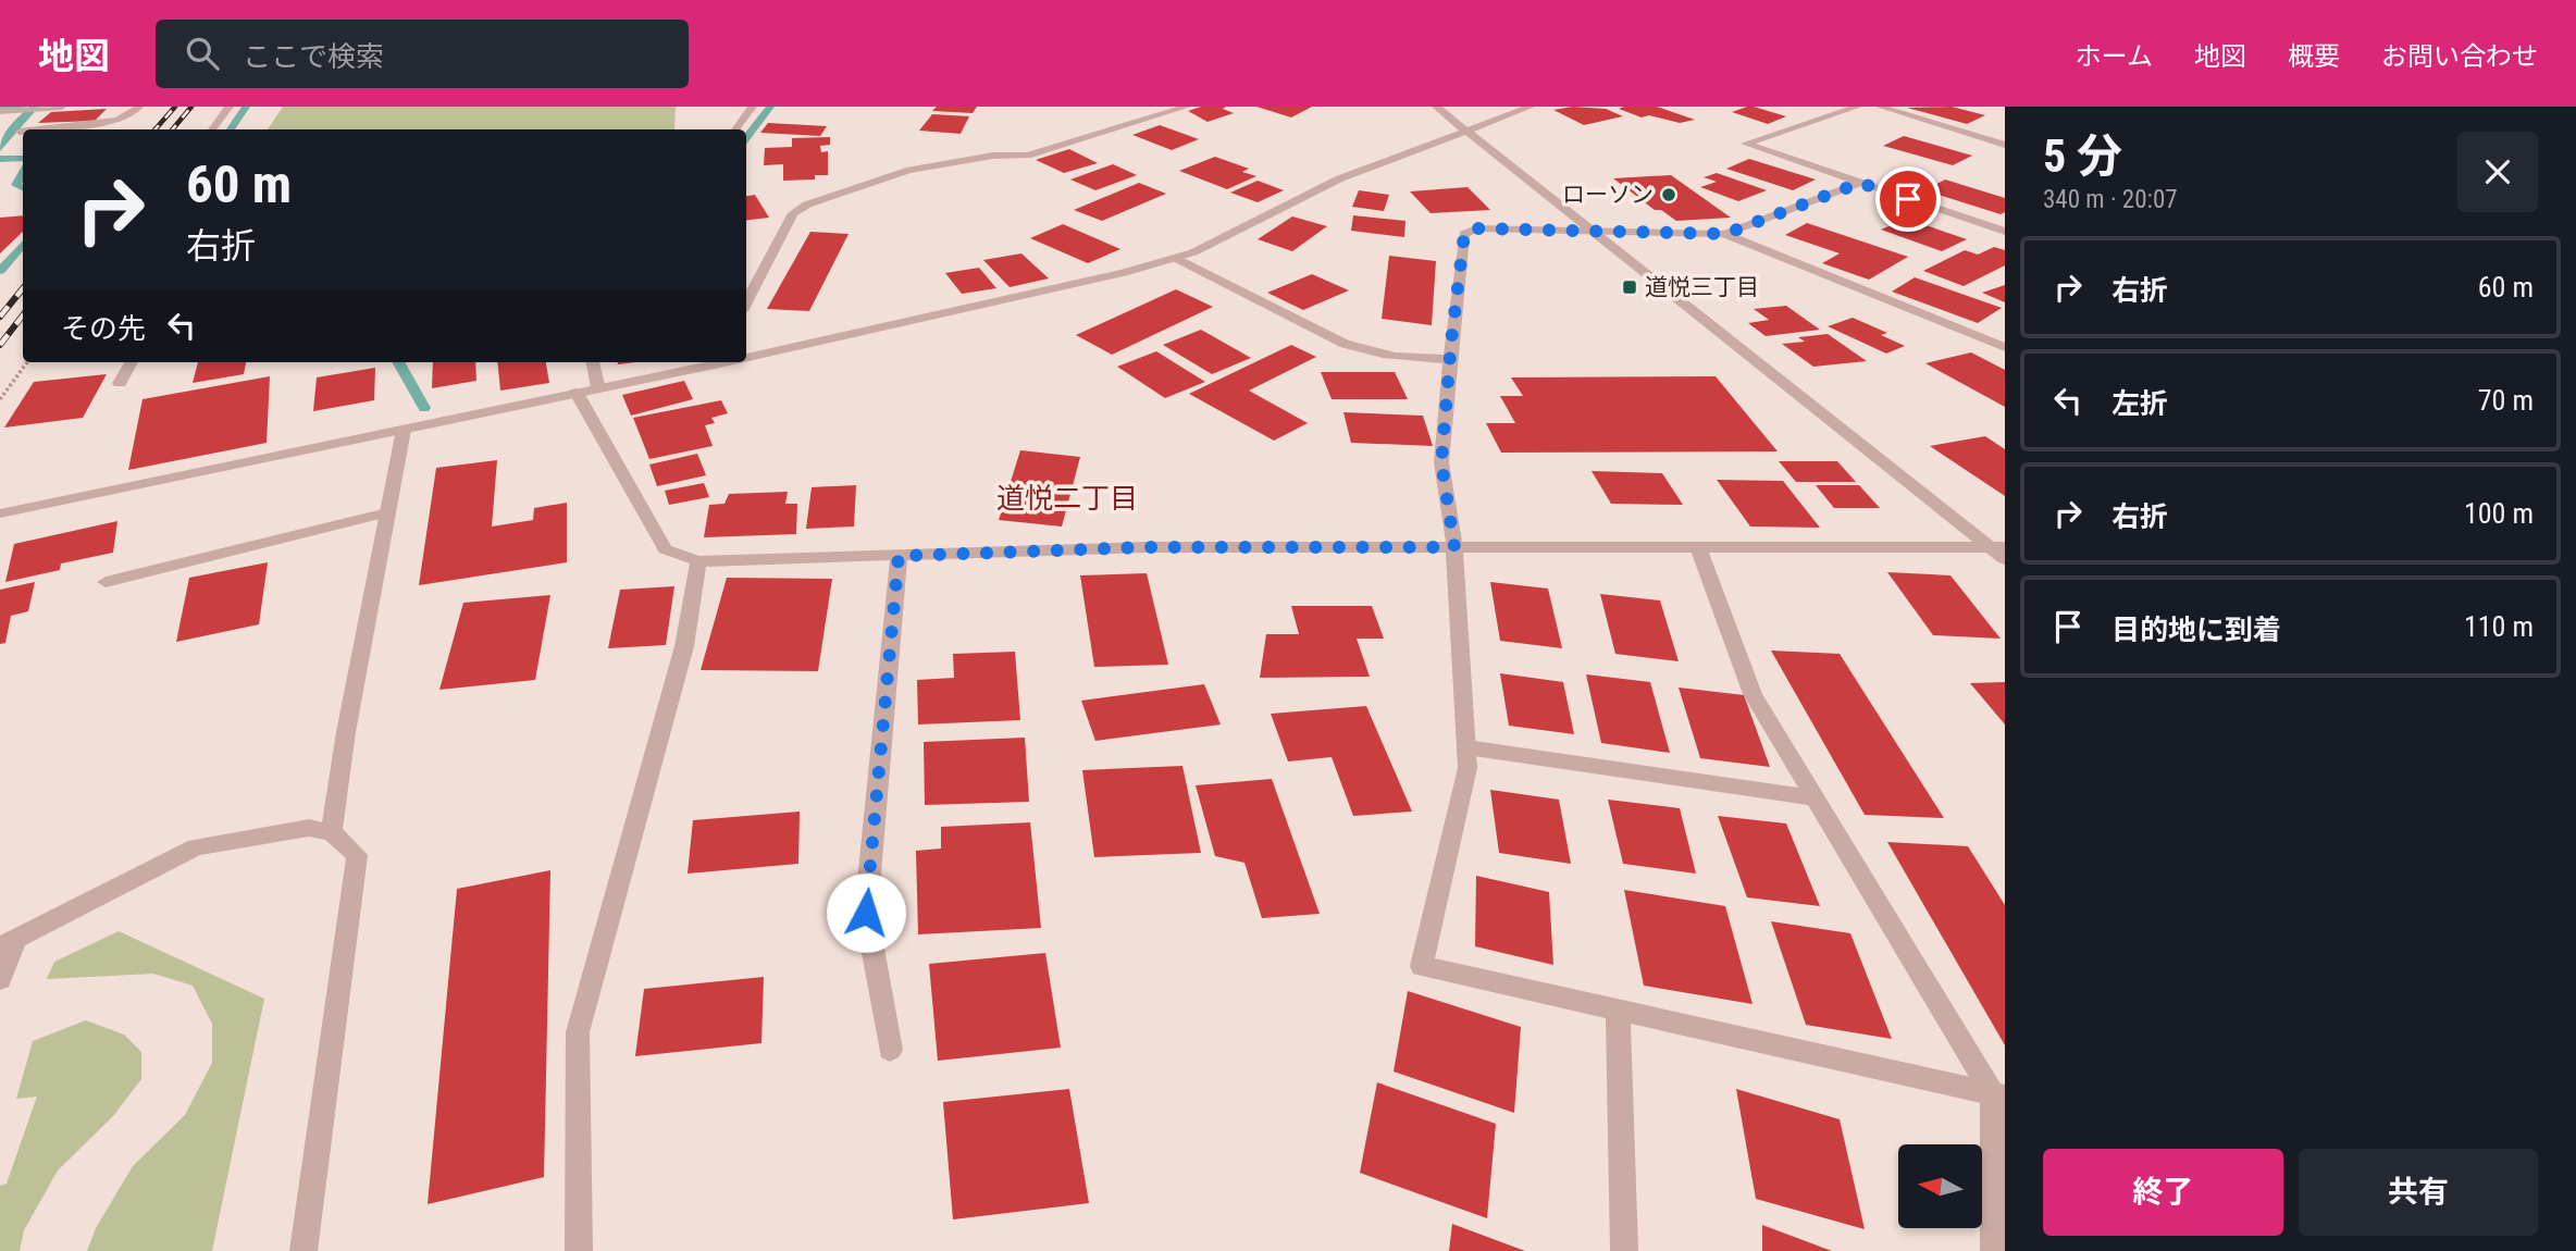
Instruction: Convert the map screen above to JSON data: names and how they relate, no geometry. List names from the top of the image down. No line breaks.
{"districts":["道悦二丁目"],"places":{"other":["ローソン"],"transit":["道悦三丁目"]},"north":"left","page":{"header":"地図","search":"ここで検索","nav":["ホーム","地図","概要","お問い合わせ"],"heading":["5 分","340 m · 20:07"],"turn":["60 m","右折"],"list":[{"name":"右折","value":"60 m"},{"name":"左折","value":"70 m"},{"name":"右折","value":"100 m"},{"name":"目的地に到着","value":"110 m"}],"then":"その先","buttons":["終了","共有"]}}
